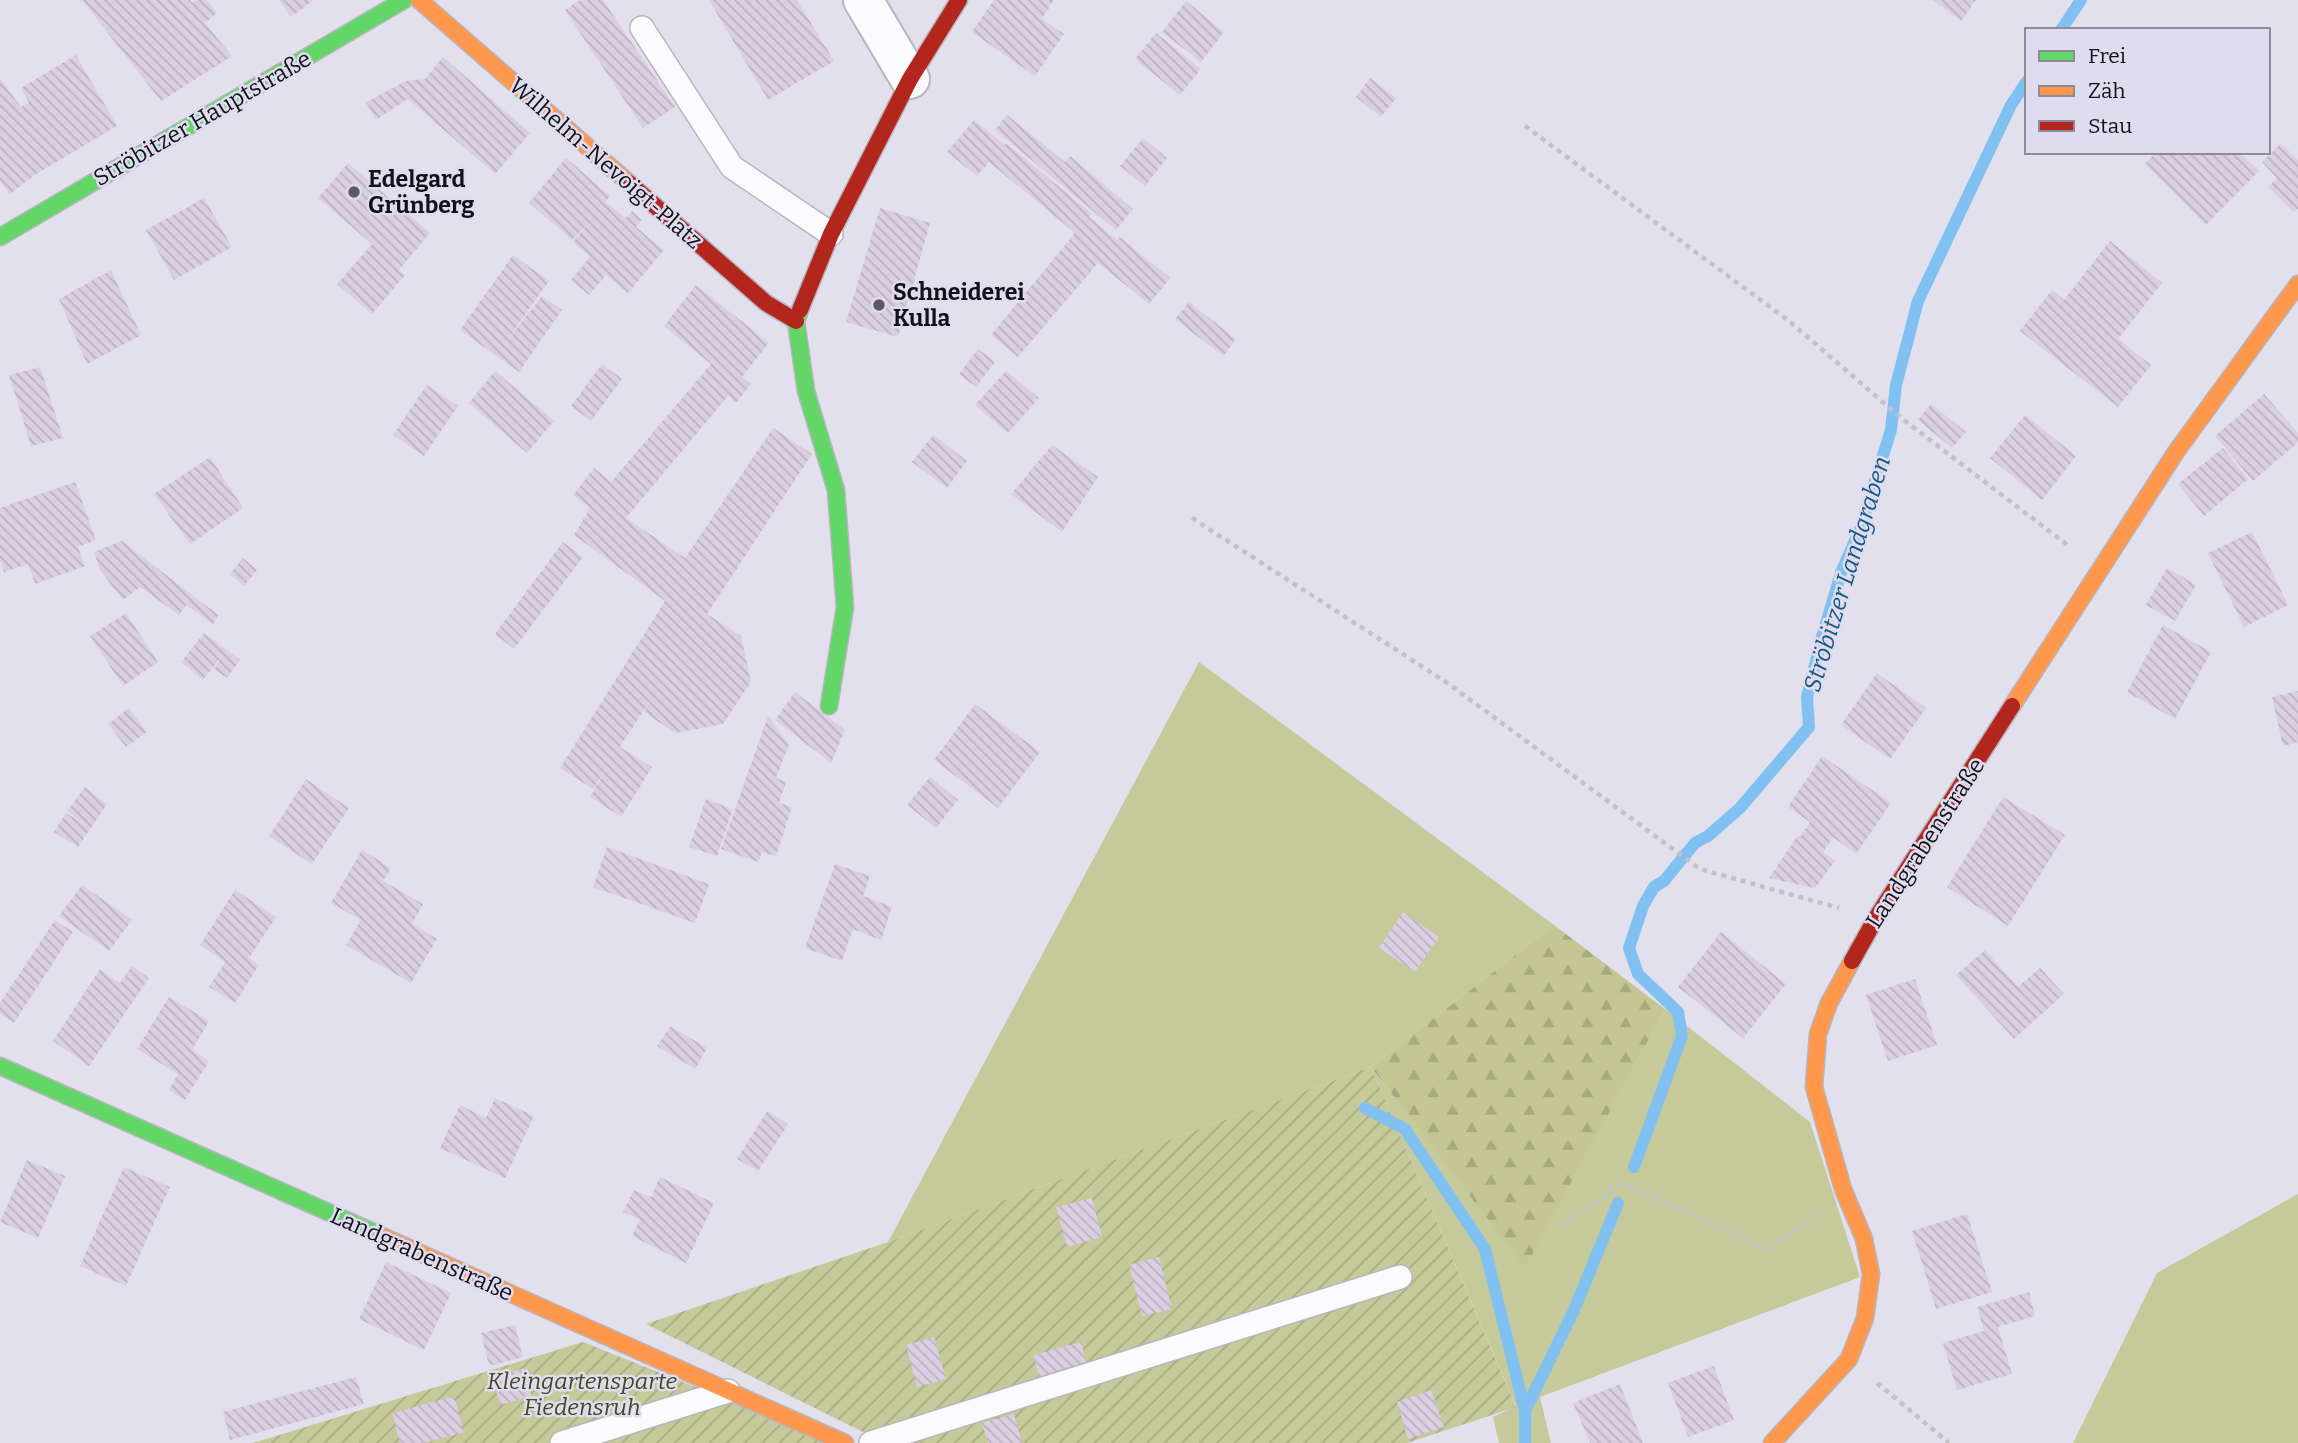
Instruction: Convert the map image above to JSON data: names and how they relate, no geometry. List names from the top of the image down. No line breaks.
{"streets":{"street":["Ströbitzer Hauptstraße","Wilhelm-Nevoigt-Platz","Landgrabenstraße"]},"water":["Ströbitzer Landgraben"],"parks":["Kleingartensparte Fiedensruh"],"places":["Edelgard Grünberg","Schneiderei Kulla"],"legend":["Frei","Zäh","Stau"]}
